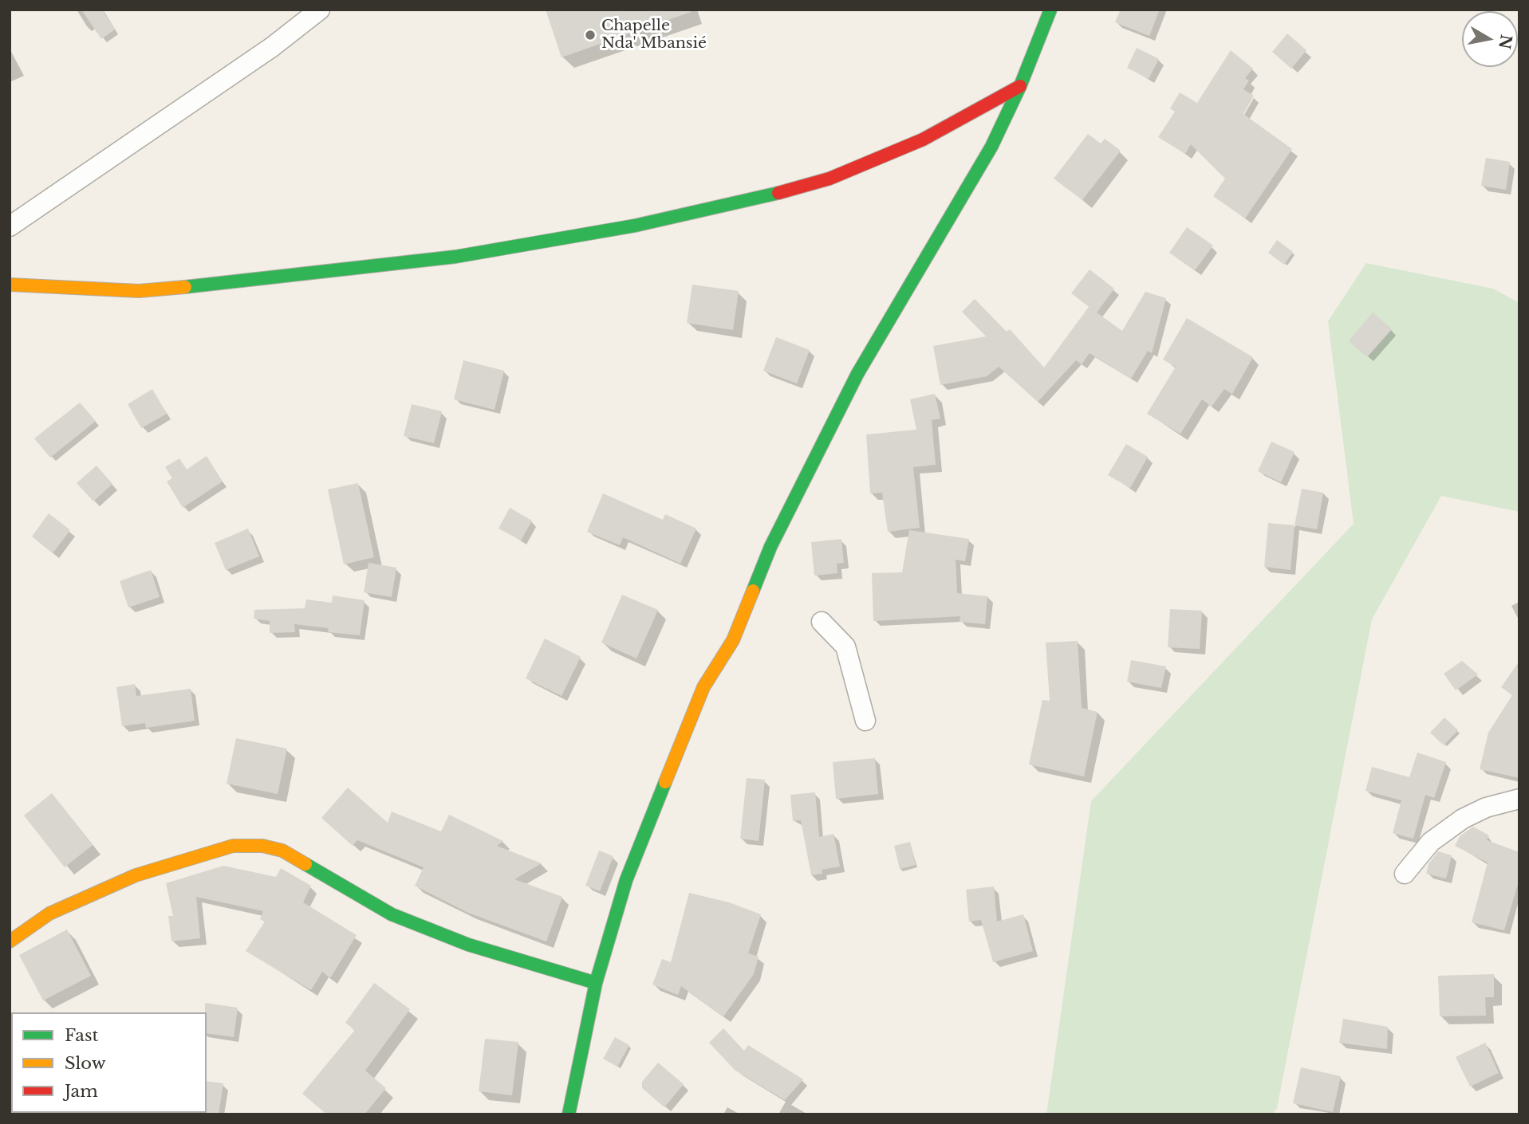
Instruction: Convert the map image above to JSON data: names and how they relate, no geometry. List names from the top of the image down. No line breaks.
{"places":["Chapelle Nda' Mbansié"],"legend":["Fast","Slow","Jam"],"north":"right"}
